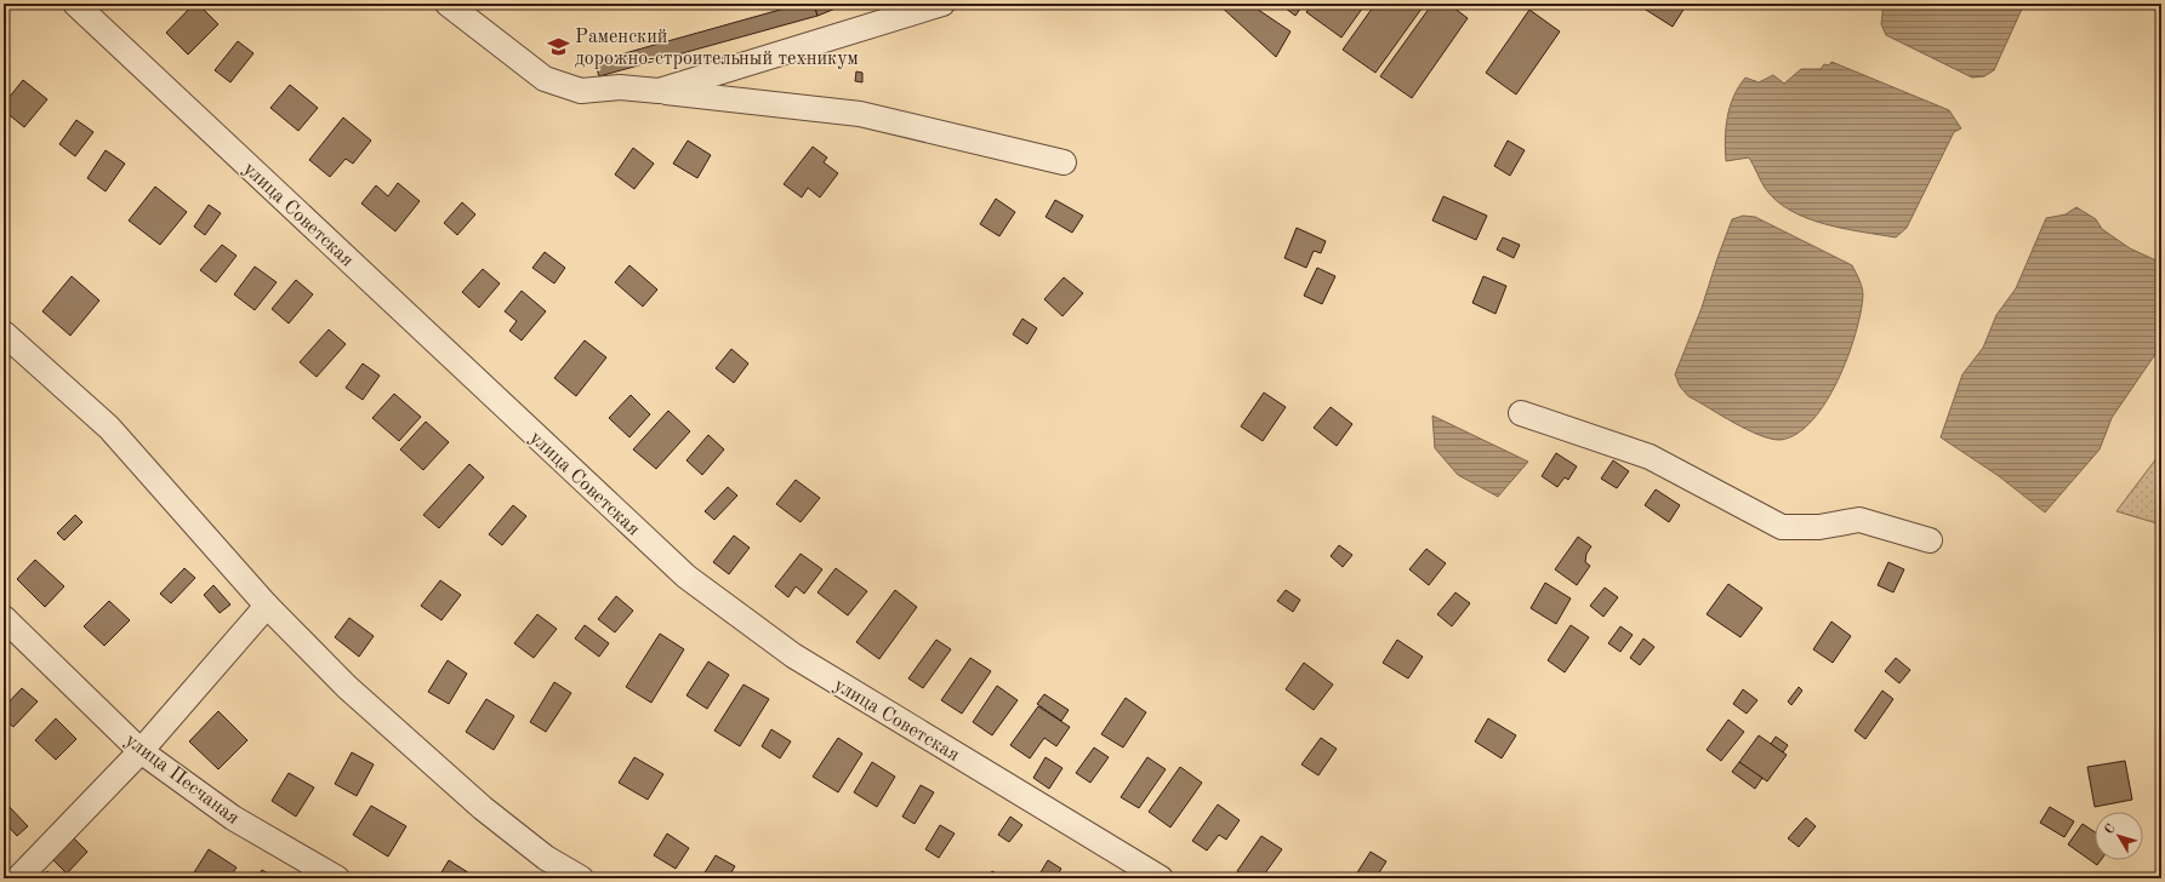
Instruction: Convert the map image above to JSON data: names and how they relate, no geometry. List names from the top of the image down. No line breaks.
{"streets":{"street":["улица Советская","улица Песчаная"]},"places":{"school or university":["Раменский дорожно-строительный техникум"]},"north":"top left"}
